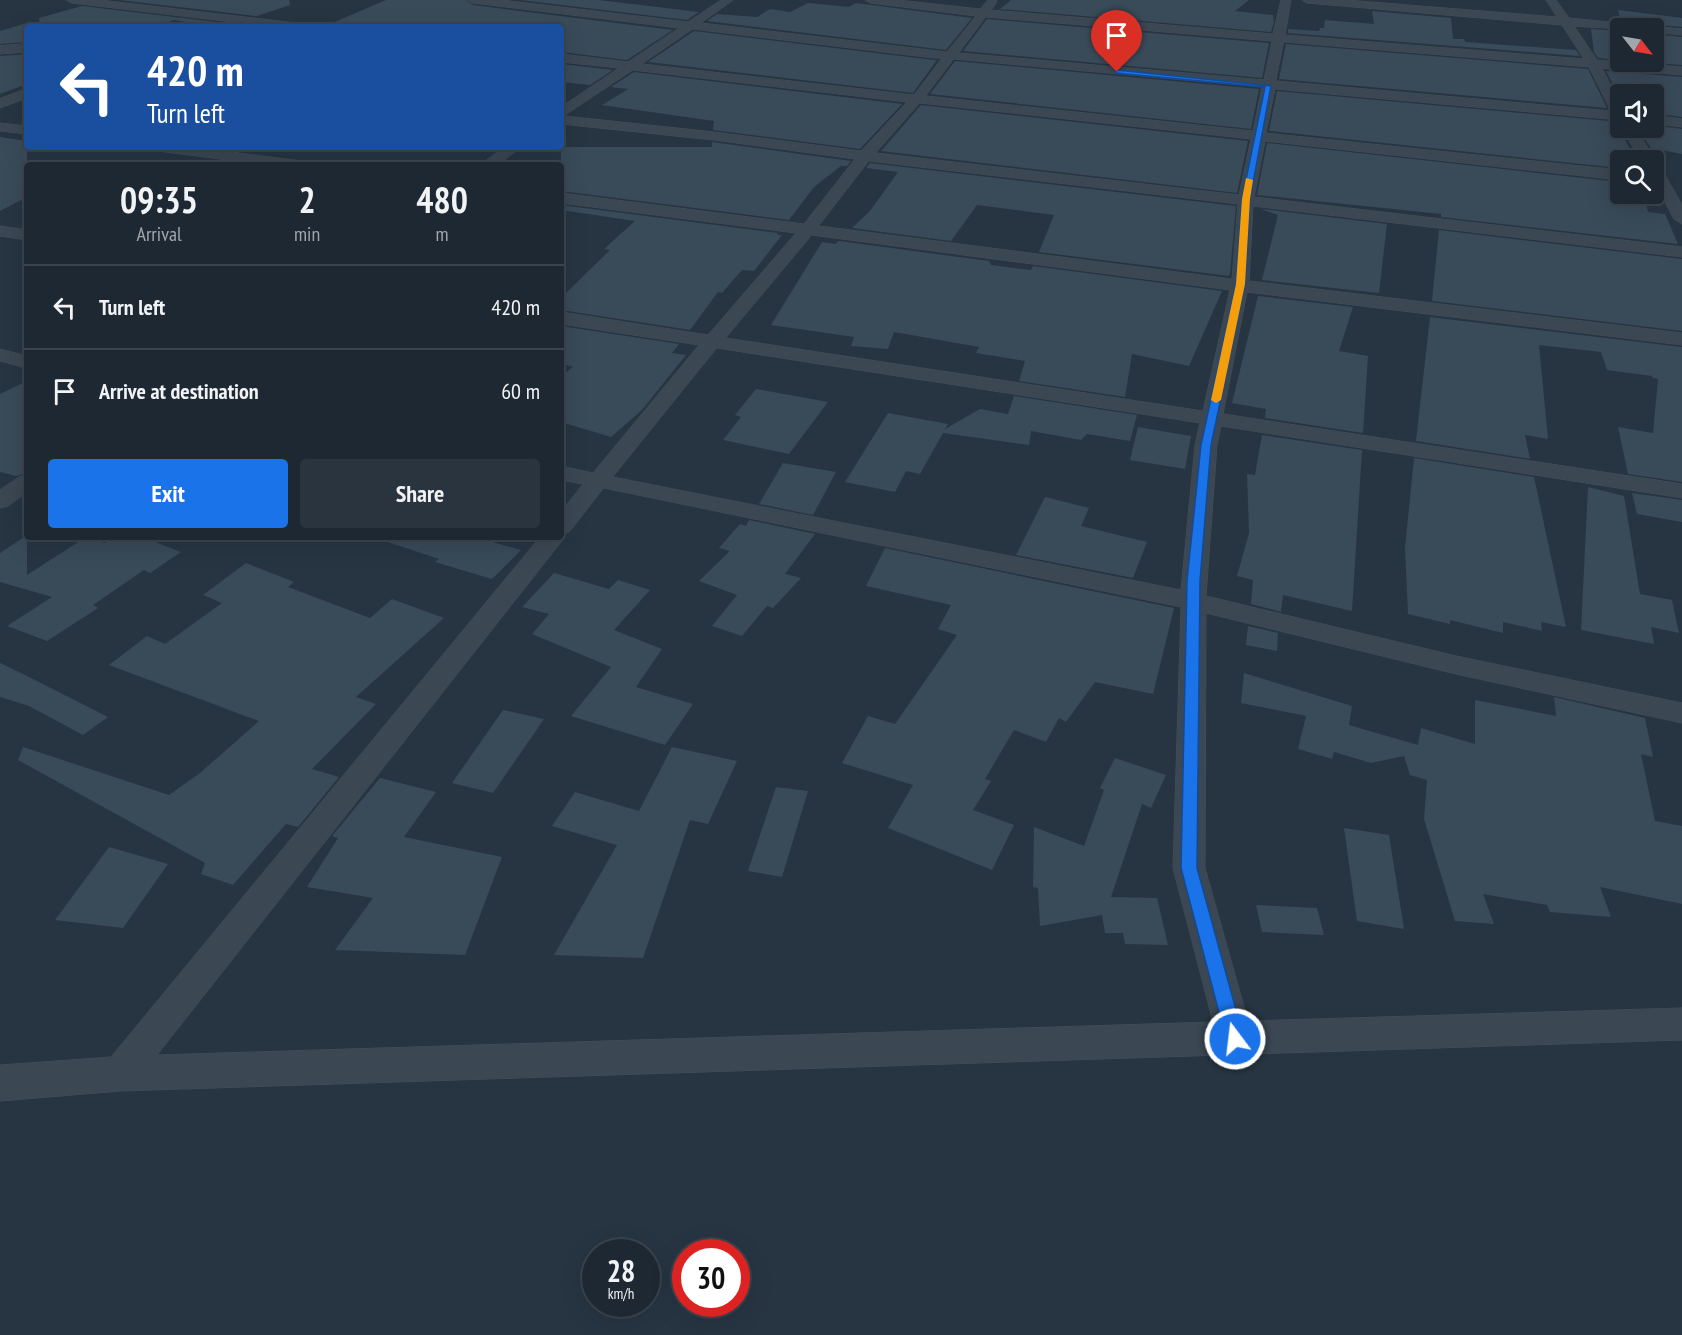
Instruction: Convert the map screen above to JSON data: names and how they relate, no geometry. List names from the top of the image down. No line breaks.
{"north":"bottom right","page":{"turn":["420 m","Turn left"],"eta":["09:35","Arrival","2","min","480","m"],"list":[{"name":"Turn left","value":"420 m"},{"name":"Arrive at destination","value":"60 m"}],"buttons":["Exit","Share"],"speed":"28 km/h","limit":"30"}}
